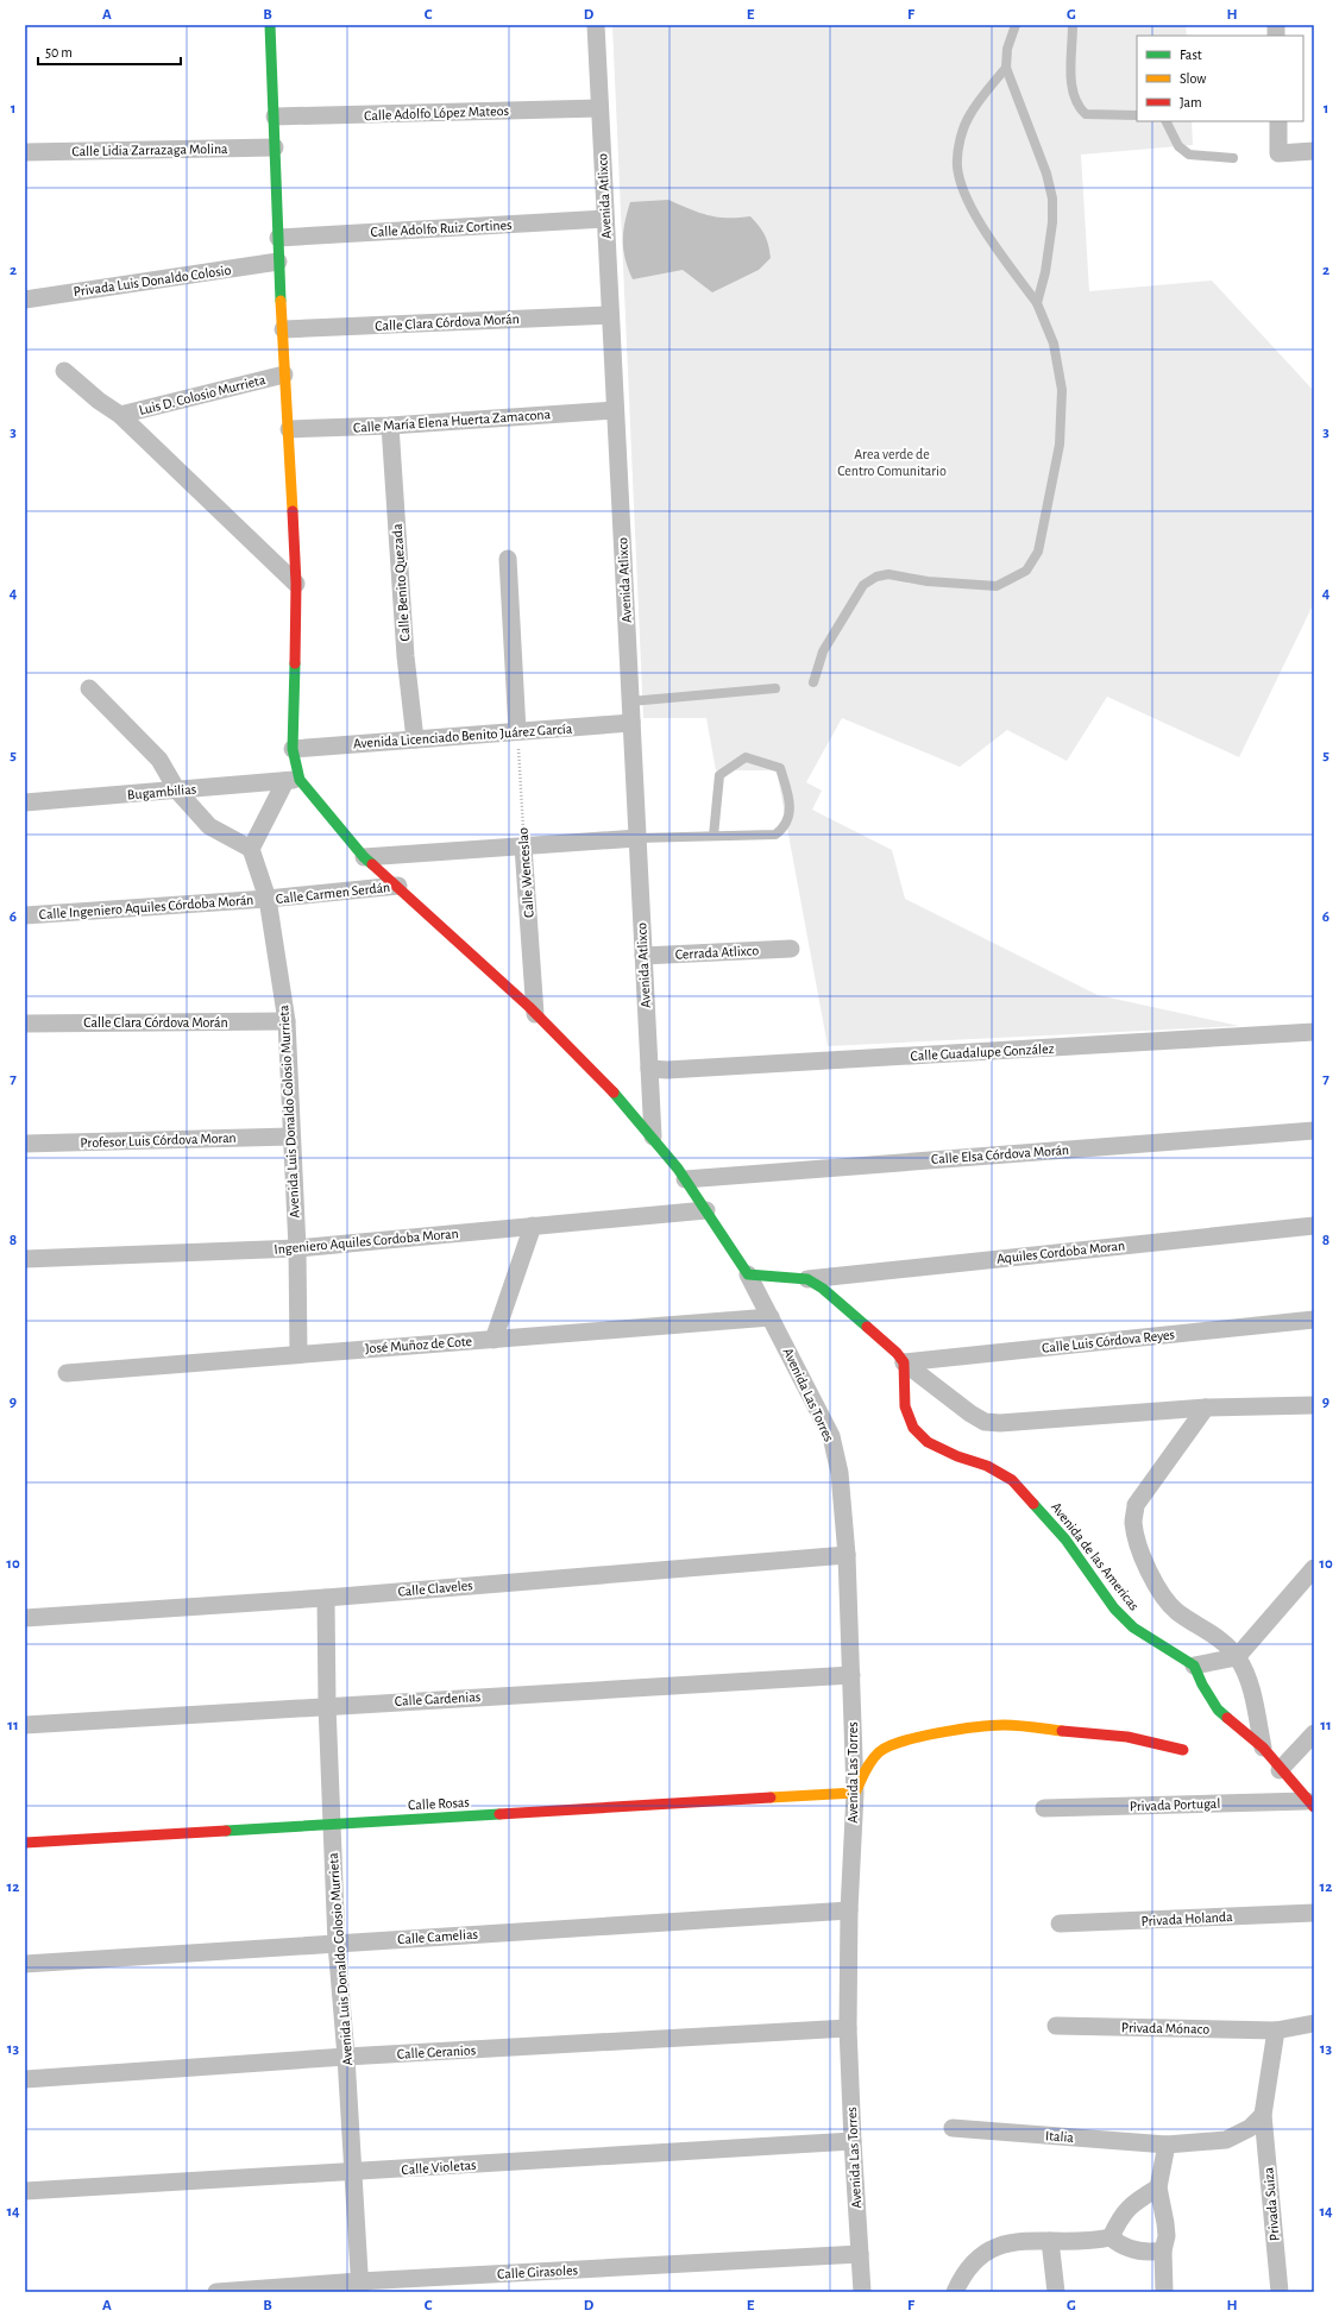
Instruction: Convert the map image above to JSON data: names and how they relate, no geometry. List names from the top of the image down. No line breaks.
{"streets":{"street":["Calle Adolfo López Mateos","Calle Lidia Zarrazaga Molina","Avenida Atlixco","Calle Adolfo Ruiz Cortines","Privada Luis Donaldo Colosio","Calle Clara Córdova Morán","Luis D. Colosio Murrieta","Calle María Elena Huerta Zamacona","Calle Benito Quezada","Avenida Licenciado Benito Juárez García","Bugambilias","Calle Wenceslao","Calle Carmen Serdán","Calle Ingeniero Aquiles Córdoba Morán","Cerrada Atlixco","Calle Guadalupe González","Avenida Luis Donaldo Colosio Murrieta","Profesor Luis Córdova Moran","Calle Elsa Córdova Morán","Ingeniero Aquiles Cordoba Moran","Aquiles Cordoba Moran","Calle Luis Córdova Reyes","José Muñoz de Cote","Avenida Las Torres","Avenida de las Americas","Calle Claveles","Calle Gardenias","Calle Rosas","Privada Portugal","Privada Holanda","Calle Camelias","Privada Mónaco","Calle Geranios","Italia","Calle Violetas","Privada Suiza","Calle Girasoles"]},"crossings":[["Calle Adolfo López Mateos","Avenida Atlixco"],["Avenida Atlixco","Calle Adolfo Ruiz Cortines"],["Avenida Atlixco","Calle Clara Córdova Morán"],["Avenida Atlixco","Calle María Elena Huerta Zamacona"],["Avenida Atlixco","Avenida Licenciado Benito Juárez García"],["Avenida Atlixco","Cerrada Atlixco"],["Avenida Atlixco","Calle Guadalupe González"],["Calle Clara Córdova Morán","Avenida Luis Donaldo Colosio Murrieta"],["Calle María Elena Huerta Zamacona","Calle Benito Quezada"],["Calle Benito Quezada","Avenida Licenciado Benito Juárez García"],["Avenida Licenciado Benito Juárez García","Calle Wenceslao"],["Calle Carmen Serdán","Calle Ingeniero Aquiles Córdoba Morán"],["Calle Carmen Serdán","Avenida Luis Donaldo Colosio Murrieta"],["Calle Ingeniero Aquiles Córdoba Morán","Avenida Luis Donaldo Colosio Murrieta"],["Avenida Luis Donaldo Colosio Murrieta","Profesor Luis Córdova Moran"],["Avenida Luis Donaldo Colosio Murrieta","Ingeniero Aquiles Cordoba Moran"],["Avenida Luis Donaldo Colosio Murrieta","José Muñoz de Cote"],["Avenida Luis Donaldo Colosio Murrieta","Calle Claveles"],["Avenida Luis Donaldo Colosio Murrieta","Calle Gardenias"],["Avenida Luis Donaldo Colosio Murrieta","Calle Rosas"],["Avenida Luis Donaldo Colosio Murrieta","Calle Camelias"],["Avenida Luis Donaldo Colosio Murrieta","Calle Geranios"],["Avenida Luis Donaldo Colosio Murrieta","Calle Violetas"],["Avenida Luis Donaldo Colosio Murrieta","Calle Girasoles"],["Aquiles Cordoba Moran","Calle Luis Córdova Reyes"],["Aquiles Cordoba Moran","Avenida Las Torres"],["Aquiles Cordoba Moran","Avenida de las Americas"],["Calle Luis Córdova Reyes","Avenida de las Americas"],["José Muñoz de Cote","Avenida Las Torres"],["Avenida Las Torres","Calle Claveles"],["Avenida Las Torres","Calle Gardenias"],["Avenida Las Torres","Calle Rosas"],["Avenida Las Torres","Calle Camelias"],["Avenida Las Torres","Calle Geranios"],["Avenida Las Torres","Calle Violetas"],["Avenida Las Torres","Calle Girasoles"],["Avenida de las Americas","Privada Portugal"],["Privada Mónaco","Privada Suiza"],["Italia","Privada Suiza"]],"parks":["Area verde de Centro Comunitario"],"legend":["Fast","Slow","Jam"],"scale_bar":"50 m","grid":{"columns":["A","B","C","D","E","F","G","H"],"rows":["1","2","3","4","5","6","7","8","9","10","11","12","13","14"]}}
